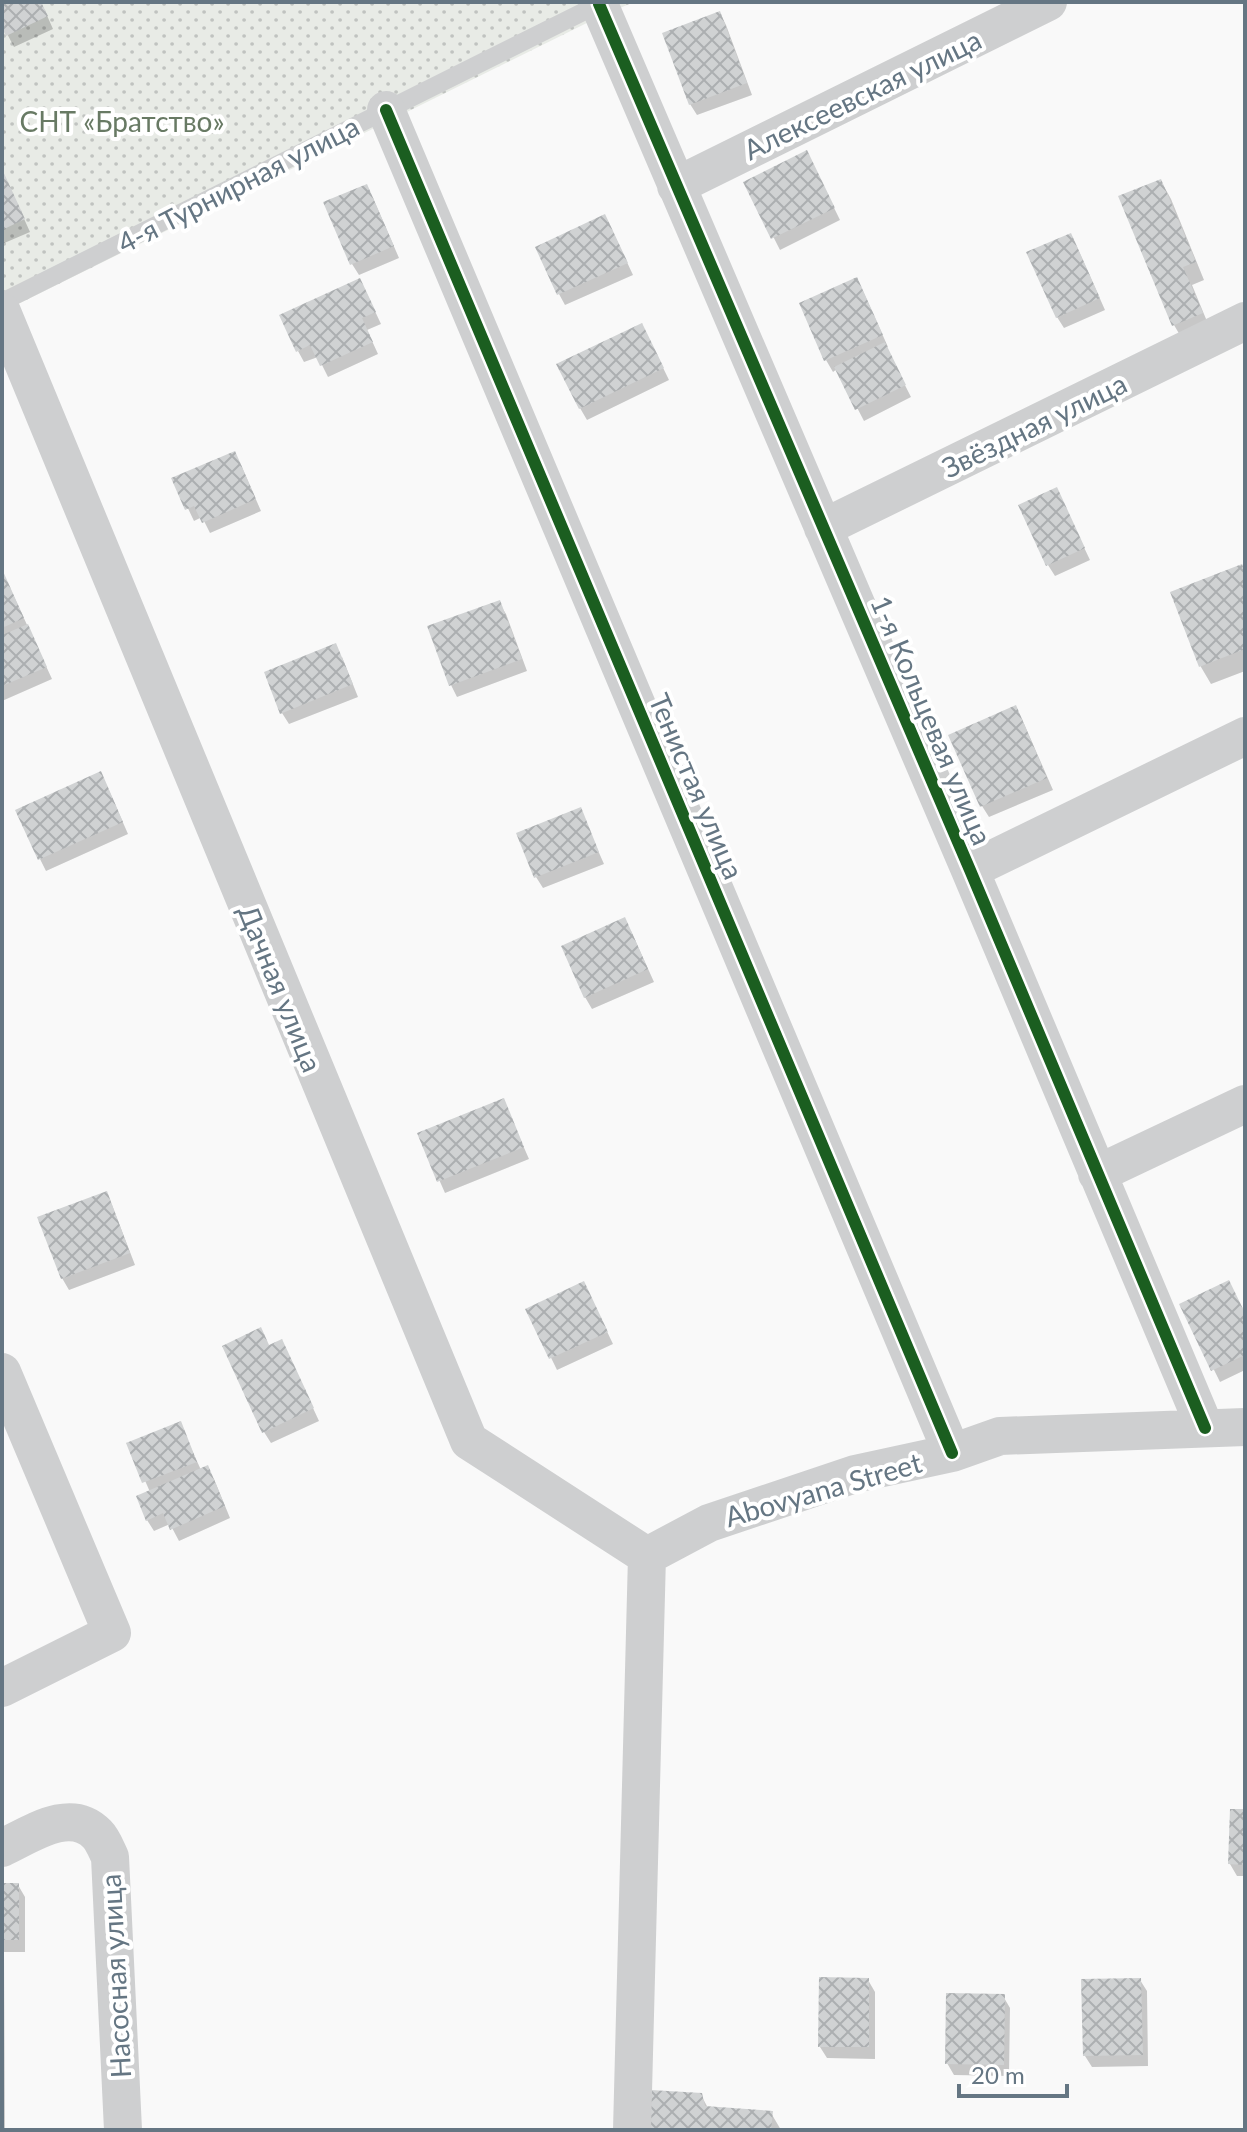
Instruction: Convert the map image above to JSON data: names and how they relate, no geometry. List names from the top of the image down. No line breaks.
{"streets":{"street":["Алексеевская улица","Звёздная улица","1-я Кольцевая улица","Тенистая улица","Дачная улица","Abovyana Street","Насосная улица"],"lane":["4-я Турнирная улица"]},"crossings":[["Алексеевская улица","1-я Кольцевая улица"],["4-я Турнирная улица","1-я Кольцевая улица"],["4-я Турнирная улица","Тенистая улица"],["Звёздная улица","1-я Кольцевая улица"],["1-я Кольцевая улица","Abovyana Street"],["Тенистая улица","Abovyana Street"],["Дачная улица","Abovyana Street"]],"parks":["СНТ «Братство»"],"scale_bar":"20 m"}
